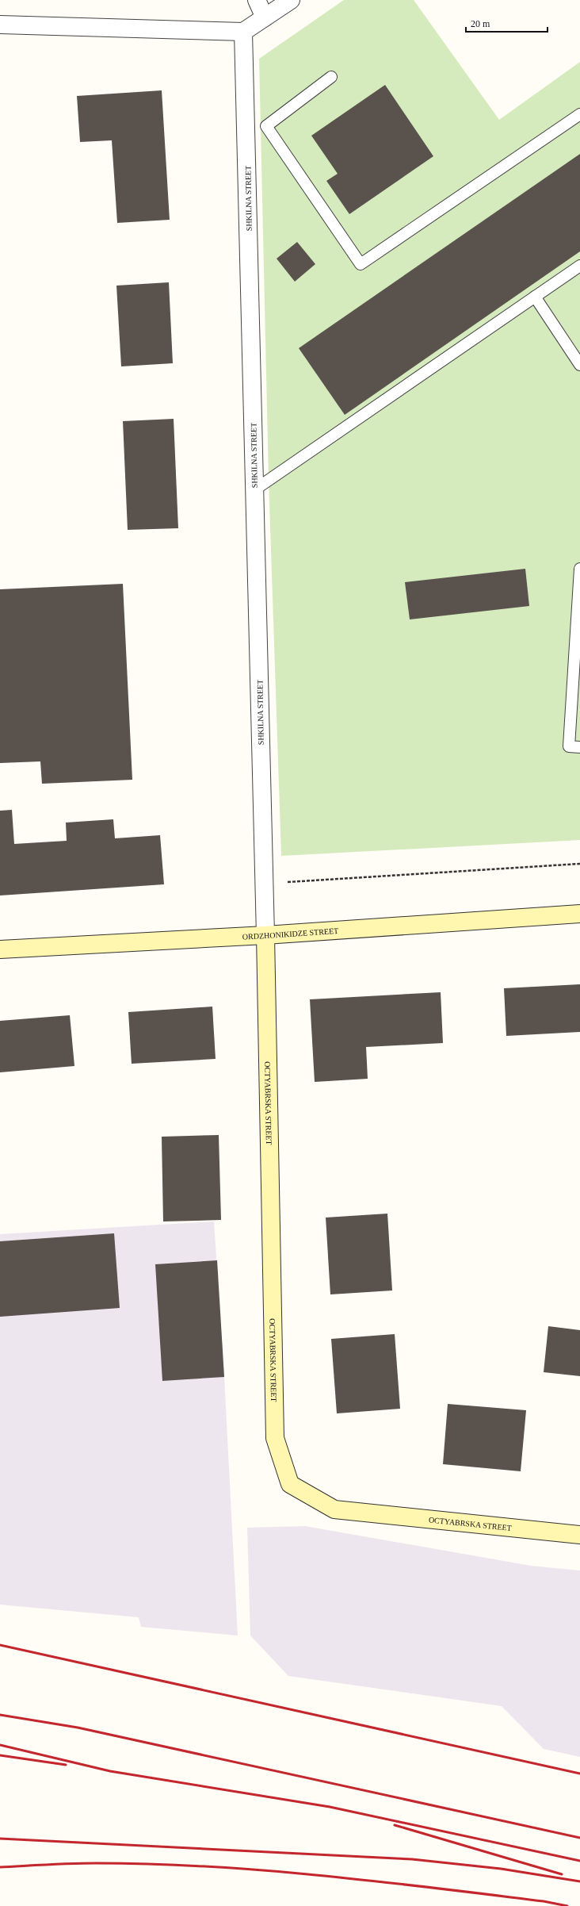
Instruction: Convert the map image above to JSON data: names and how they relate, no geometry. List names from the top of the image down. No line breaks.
{"streets":{"main road":["ORDZHONIKIDZE STREET","OCTYABRSKA STREET"],"street":["SHKILNA STREET"]},"crossings":[["SHKILNA STREET","ORDZHONIKIDZE STREET"],["SHKILNA STREET","OCTYABRSKA STREET"],["ORDZHONIKIDZE STREET","OCTYABRSKA STREET"]],"scale_bar":"20 m"}
